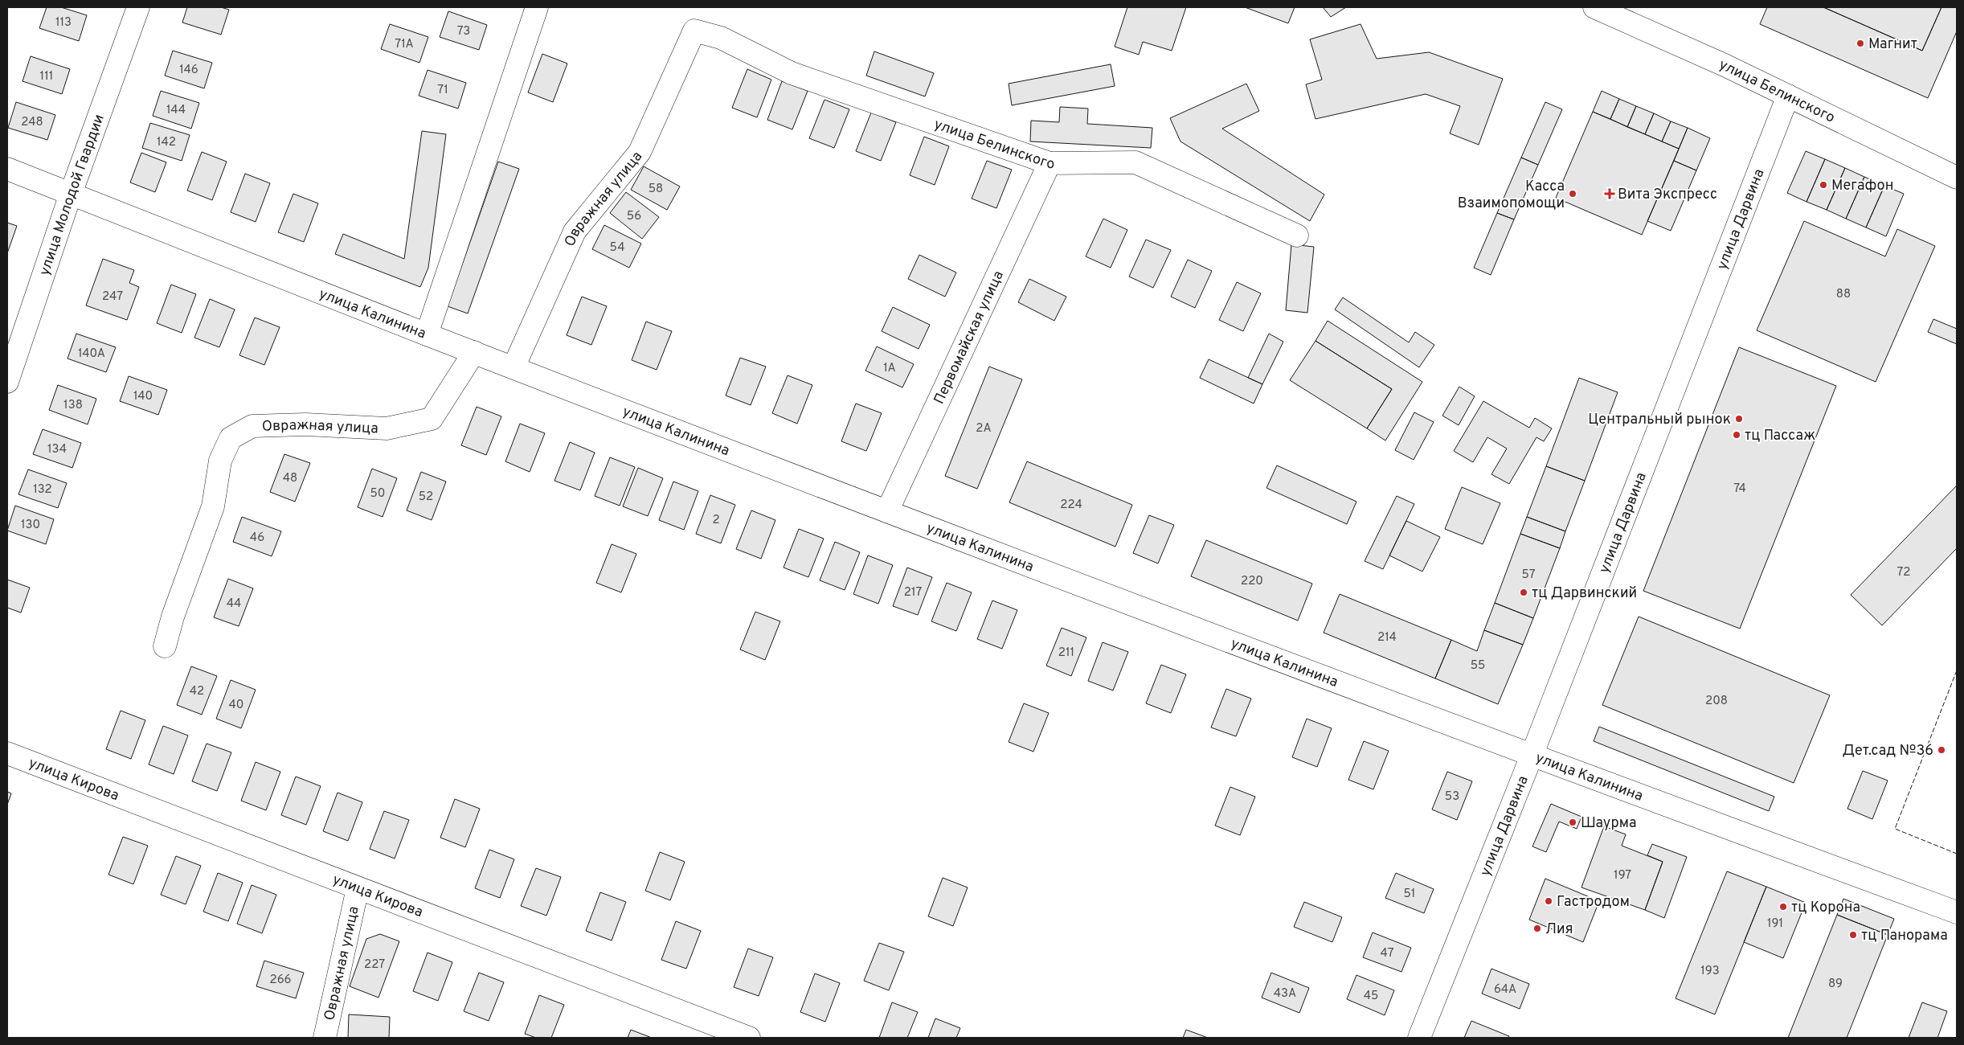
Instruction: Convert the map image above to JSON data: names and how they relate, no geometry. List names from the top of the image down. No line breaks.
{"streets":{"street":["улица Белинского","улица Молодой Гвардии","Овражная улица","улица Дарвина","улица Калинина","Первомайская улица","улица Кирова"]},"crossings":[["улица Белинского","Овражная улица"],["улица Белинского","улица Дарвина"],["улица Белинского","Первомайская улица"],["улица Молодой Гвардии","улица Калинина"],["Овражная улица","улица Калинина"],["Овражная улица","улица Кирова"],["улица Дарвина","улица Калинина"],["улица Калинина","Первомайская улица"]],"places":{"other":["Магнит","Мегафон","Касса Взаимопомощи","Центральный рынок","тц Пассаж","тц Дарвинский","Дет.сад №36","Шаурма","Гастродом","тц Корона","Лия","тц Панорама"],"health":["Вита Экспресс"]},"house_numbers":["113","73","71А","146","111","71","144","248","142","58","56","54","88","247","140А","1А","140","138","2А","134","48","74","132","50","52","224","2","130","46","72","57","220","217","44","214","211","55","42","208","40","53","197","51","191","47","227","193","266","89","64А","43А","45"]}
